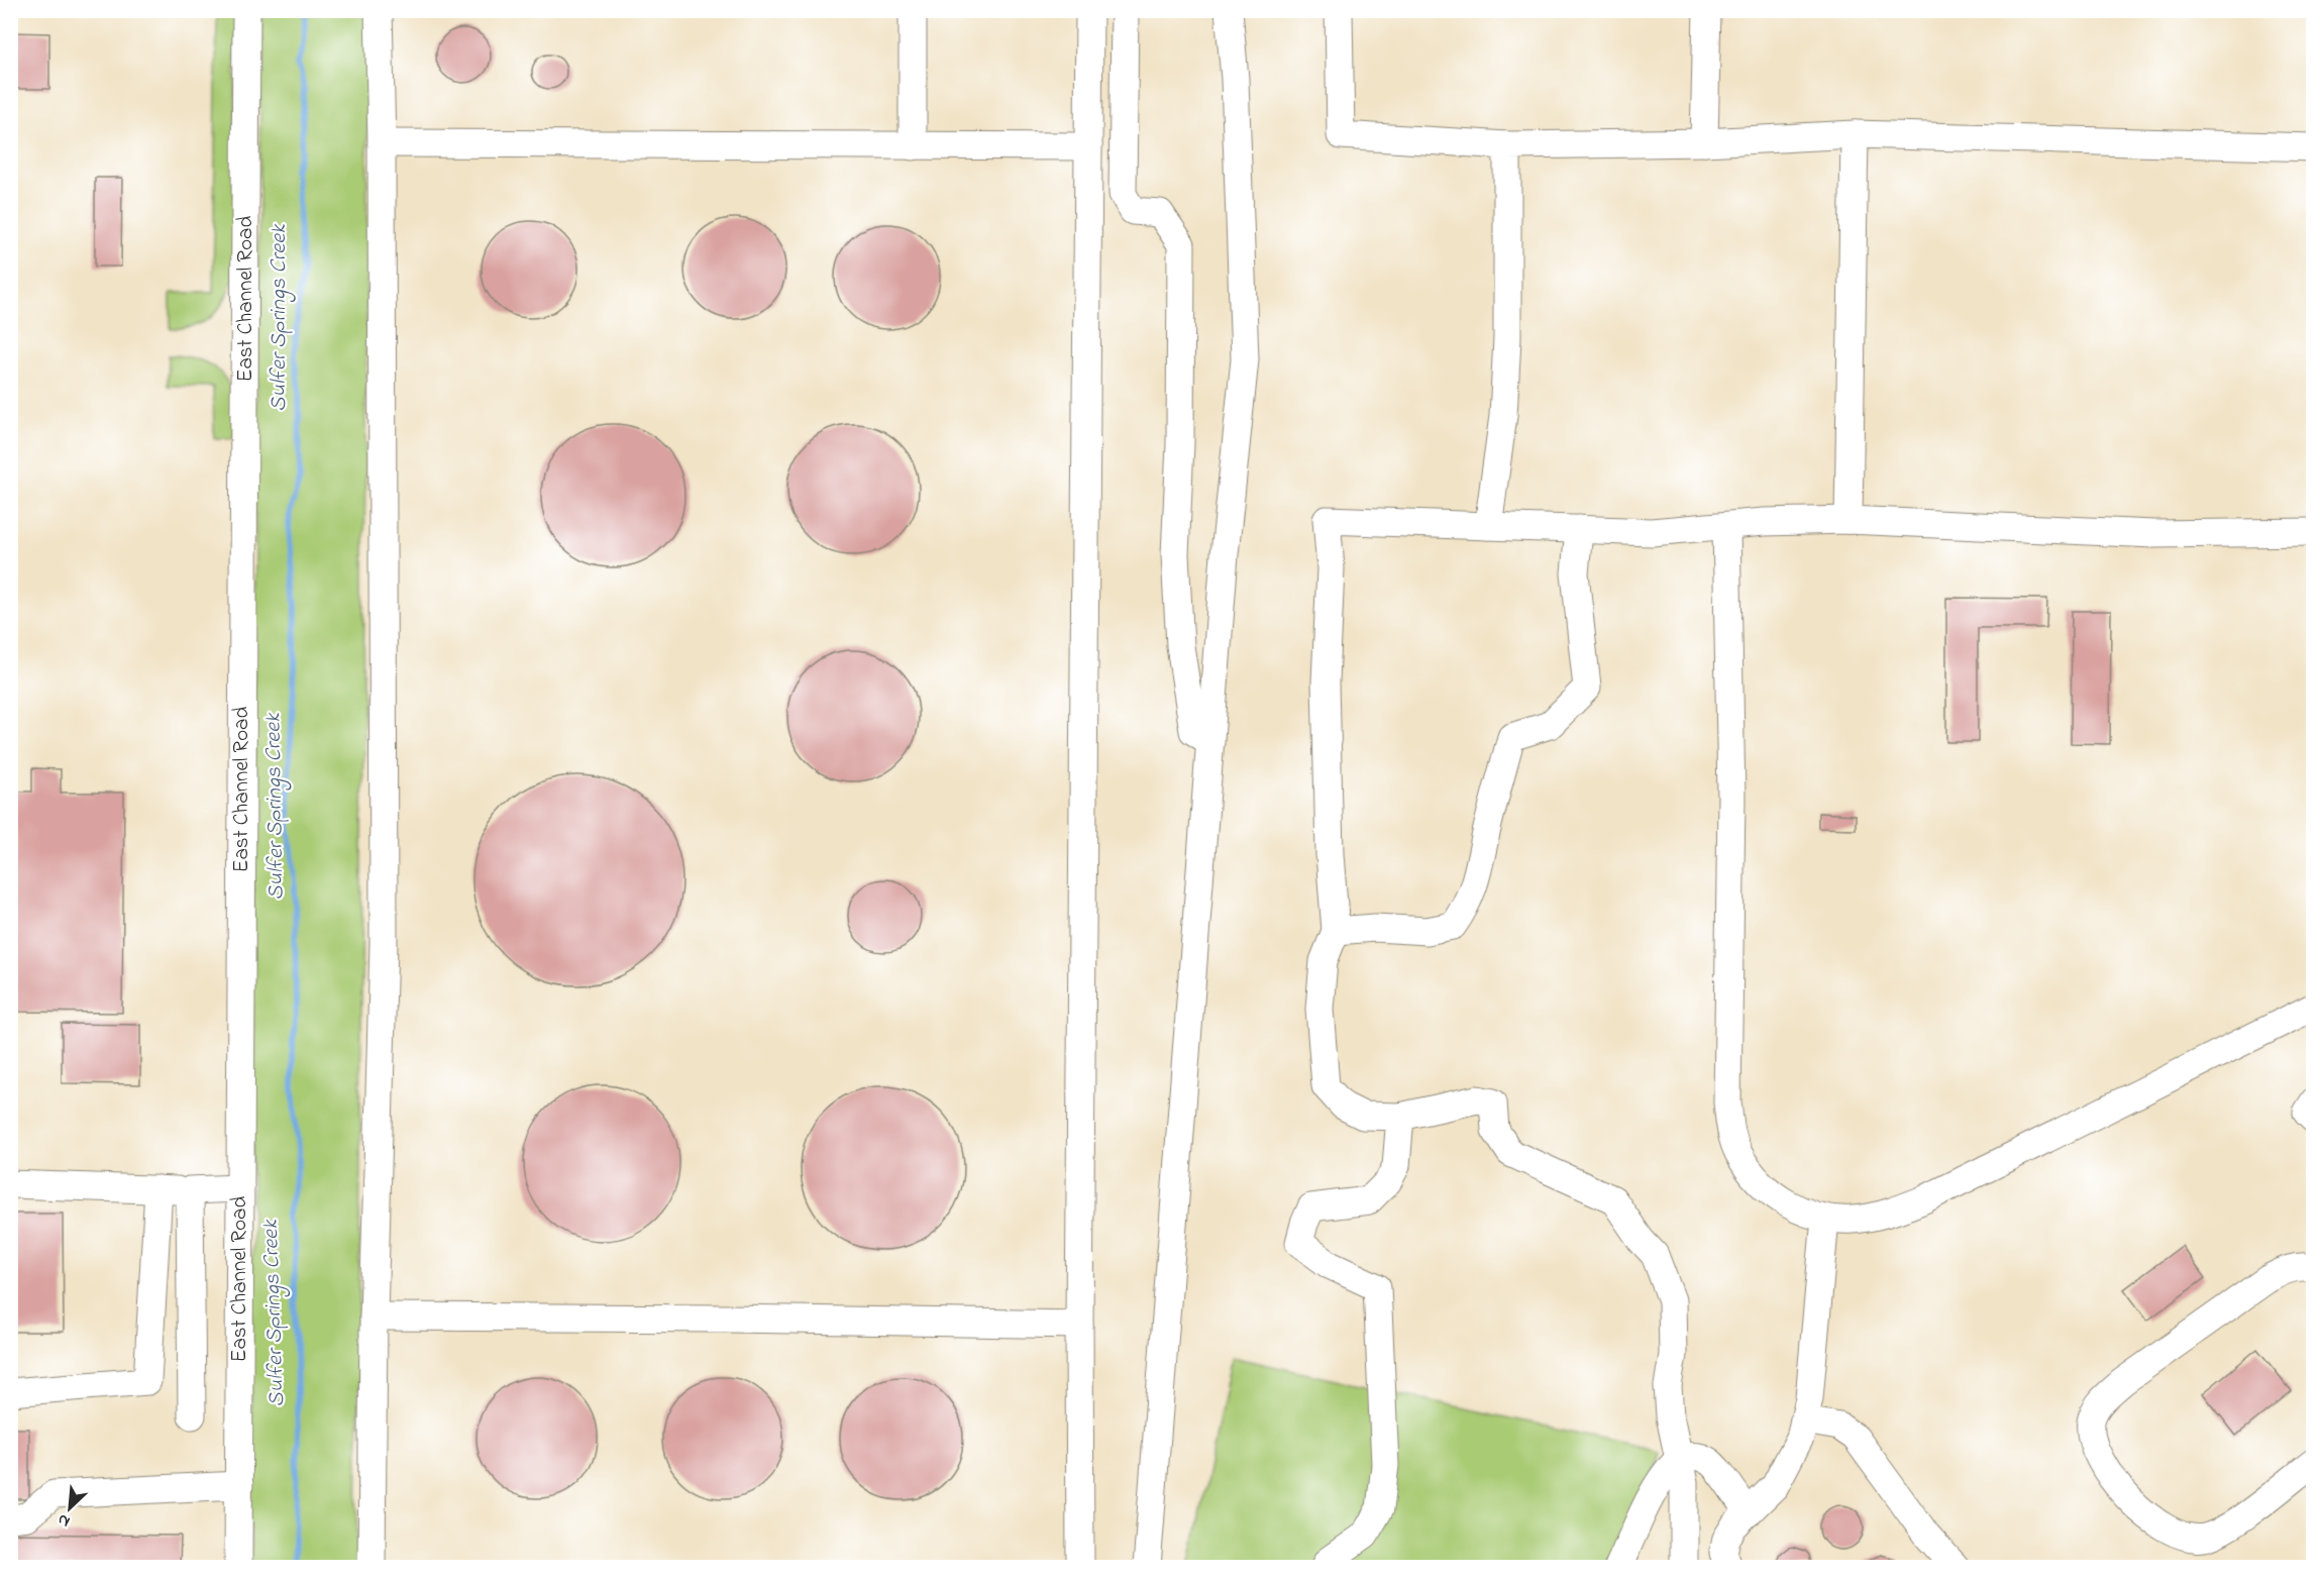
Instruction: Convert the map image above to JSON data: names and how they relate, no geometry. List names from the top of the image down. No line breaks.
{"streets":{"street":["East Channel Road"]},"water":["Sulfer Springs Creek"],"north":"bottom left"}
